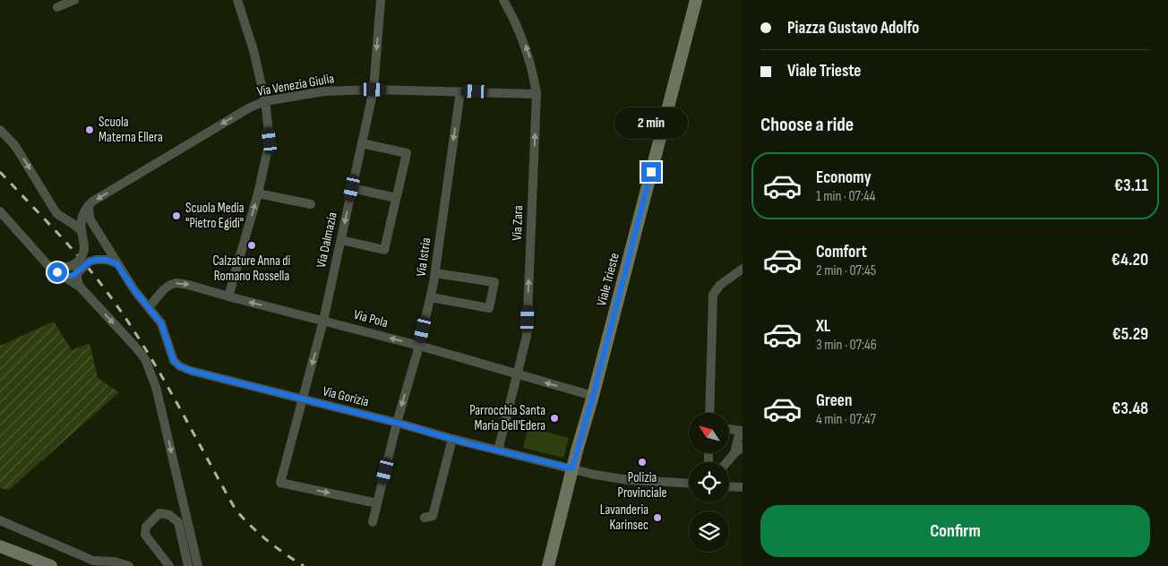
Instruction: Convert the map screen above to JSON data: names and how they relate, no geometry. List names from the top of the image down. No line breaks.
{"streets":{"main road":["Viale Trieste"],"street":["Via Venezia Giulia","Via Zara","Via Dalmazia","Via Istria","Via Pola","Via Gorizia"]},"crossings":[["Via Venezia Giulia","Via Zara"],["Via Venezia Giulia","Via Dalmazia"],["Via Venezia Giulia","Via Istria"],["Via Venezia Giulia","Via Gorizia"],["Via Zara","Via Pola"],["Via Zara","Via Gorizia"],["Via Dalmazia","Via Istria"],["Via Dalmazia","Via Pola"],["Via Dalmazia","Via Gorizia"],["Via Istria","Via Pola"],["Via Istria","Via Gorizia"],["Viale Trieste","Via Pola"],["Viale Trieste","Via Gorizia"],["Via Pola","Via Gorizia"]],"one_way":["Via Venezia Giulia","Via Zara","Via Istria"],"places":["Scuola Materna Ellera","Scuola Media \"Pietro Egidi\"","Calzature Anna di Romano Rossella","Parrocchia Santa Maria Dell'Edera","Polizia Provinciale","Lavanderia Karinsec"],"north":"top left","page":{"banner":["Piazza Gustavo Adolfo","Viale Trieste"],"heading":"Choose a ride","bubble":"2 min","list":[{"name":"Economy","note":"1 min · 07:44","value":"€3.11"},{"name":"Comfort","note":"2 min · 07:45","value":"€4.20"},{"name":"XL","note":"3 min · 07:46","value":"€5.29"},{"name":"Green","note":"4 min · 07:47","value":"€3.48"}],"buttons":"Confirm"}}
